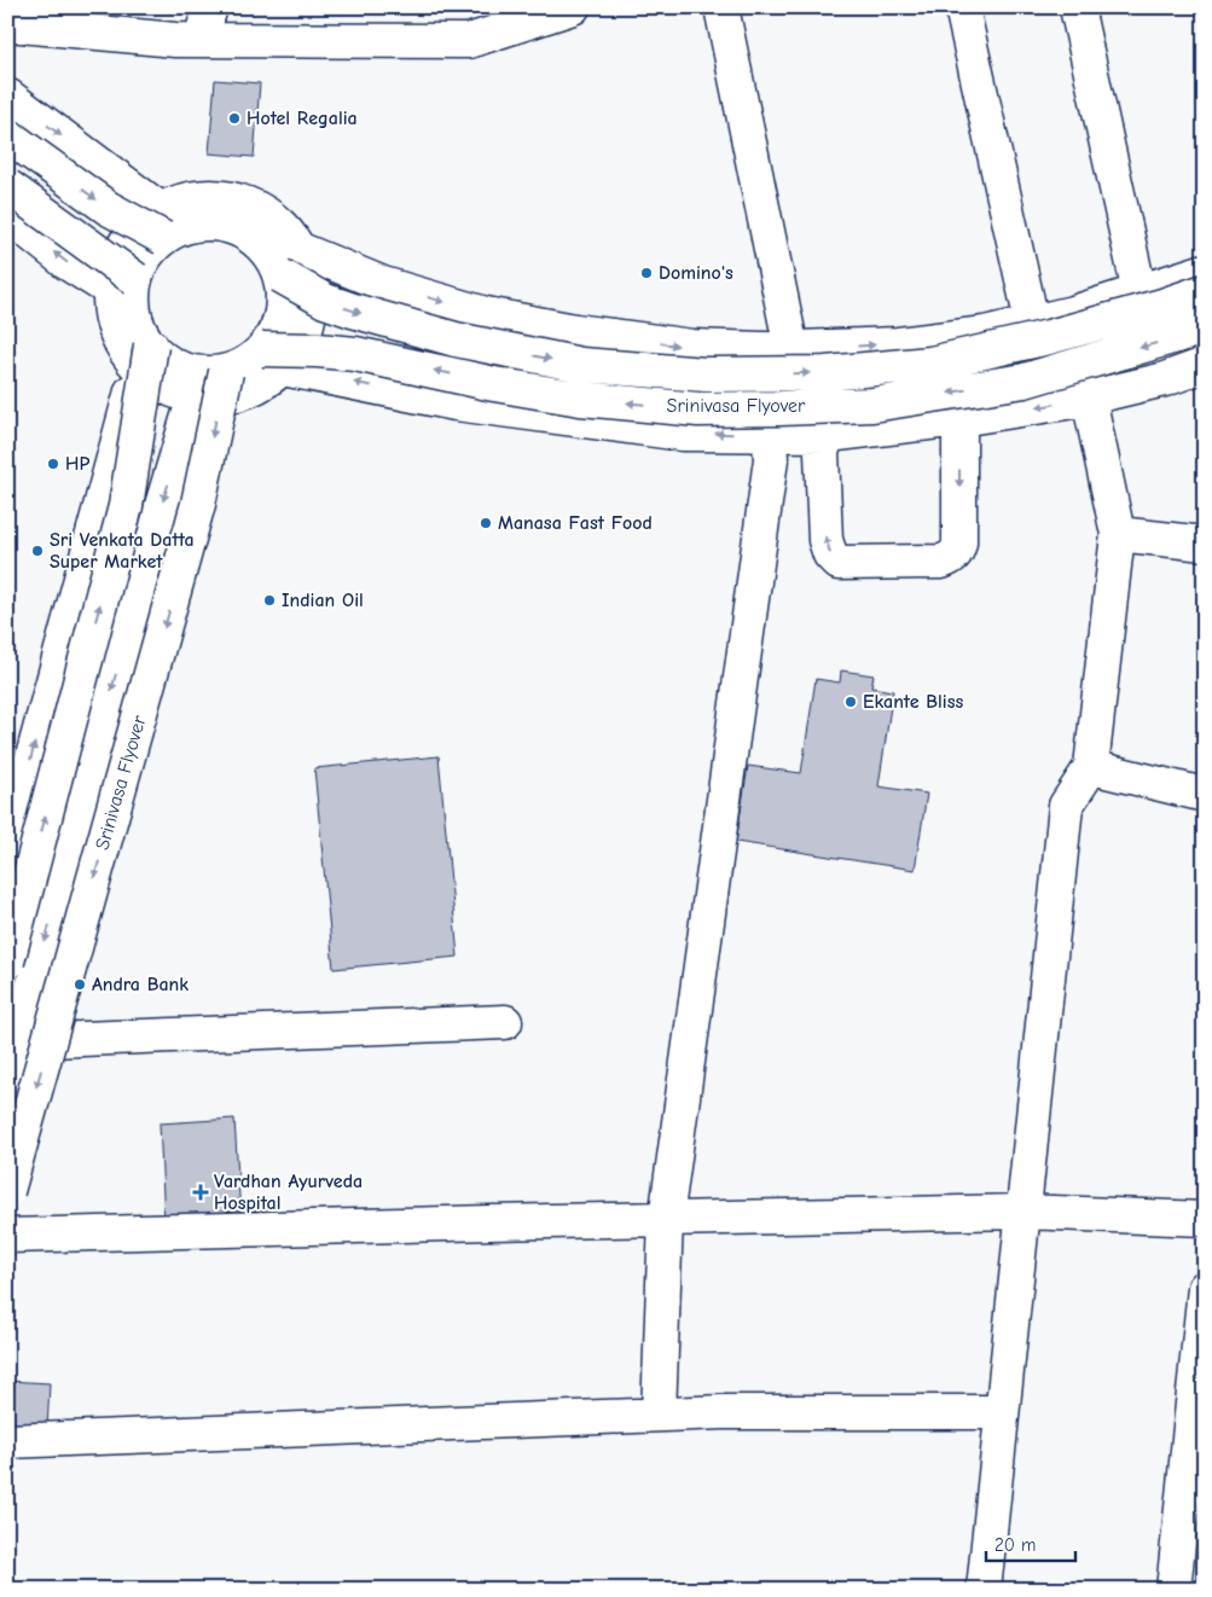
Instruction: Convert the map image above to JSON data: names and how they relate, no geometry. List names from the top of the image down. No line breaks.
{"streets":{"street":["Srinivasa Flyover"]},"places":{"other":["Hotel Regalia","Domino's","HP","Manasa Fast Food","Sri Venkata Datta Super Market","Indian Oil","Ekante Bliss","Andra Bank"],"health":["Vardhan Ayurveda Hospital"]},"scale_bar":"20 m"}
